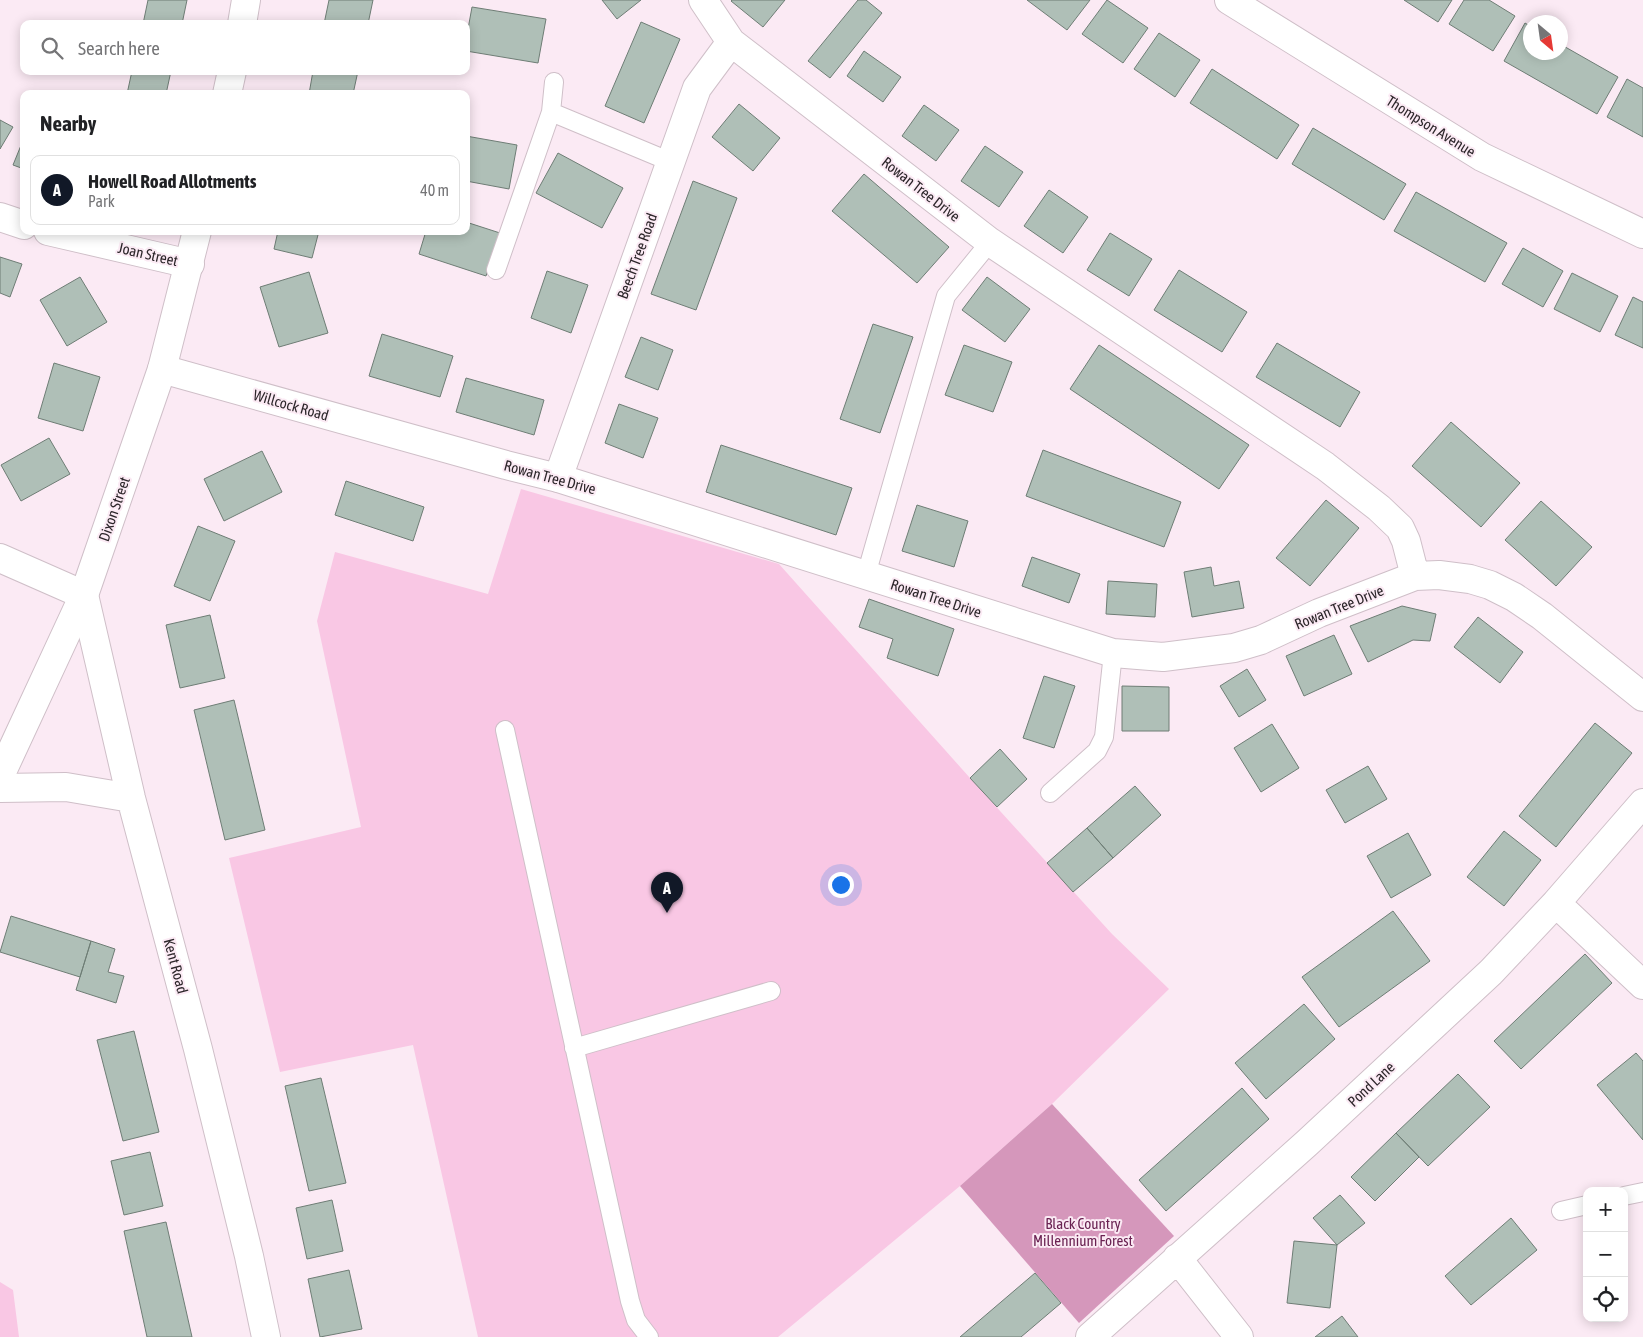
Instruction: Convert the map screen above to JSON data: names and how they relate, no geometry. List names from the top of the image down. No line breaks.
{"streets":{"main road":["Thompson Avenue","Rowan Tree Drive","Joan Street","Beech Tree Road","Willcock Road","Dixon Street","Kent Road","Pond Lane"]},"crossings":[["Rowan Tree Drive","Beech Tree Road"],["Rowan Tree Drive","Willcock Road"],["Joan Street","Dixon Street"],["Willcock Road","Dixon Street"],["Dixon Street","Kent Road"]],"parks":["Black Country Millennium Forest"],"north":"bottom right","page":{"search":"Search here","heading":"Nearby","list":[{"mark":"A","name":"Howell Road Allotments","note":"Park","value":"40 m"}],"pins":"A","map_buttons":["+","−"]}}
